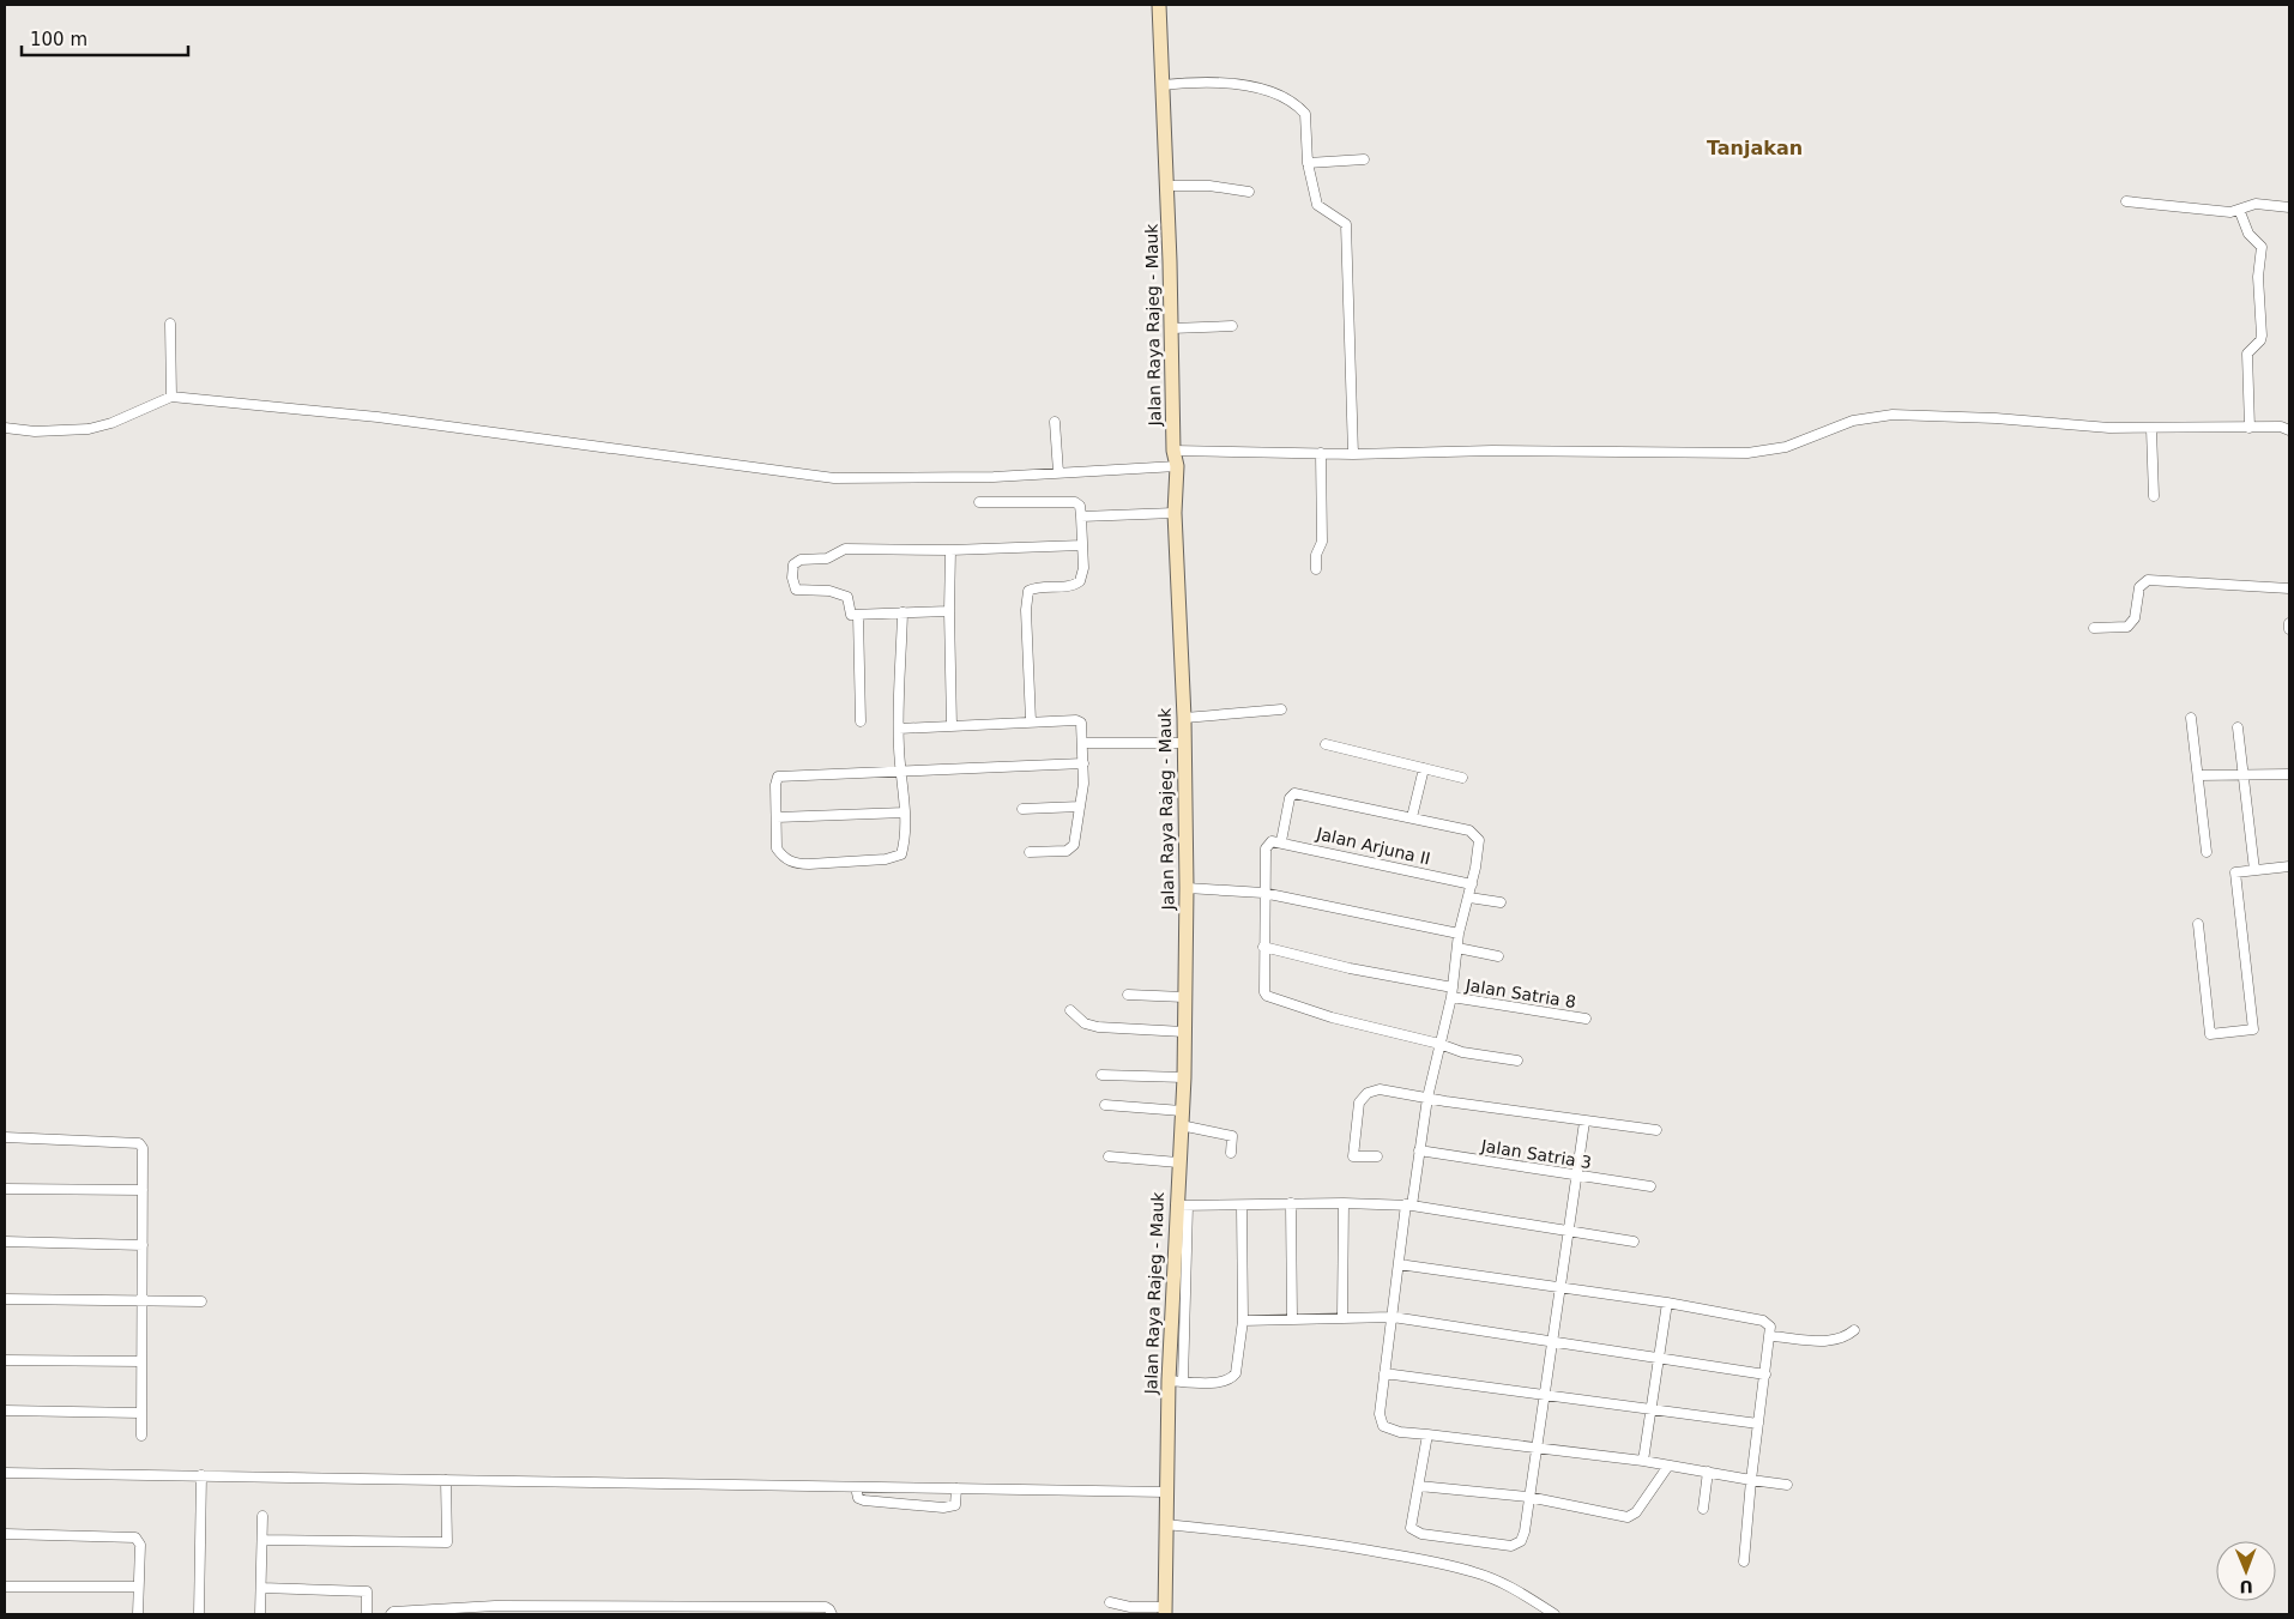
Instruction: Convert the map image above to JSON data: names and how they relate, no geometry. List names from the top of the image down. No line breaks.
{"streets":{"main road":["Jalan Raya Rajeg - Mauk"],"street":["Jalan Arjuna II","Jalan Satria 8","Jalan Satria 3"]},"districts":["Tanjakan"],"scale_bar":"100 m","north":"bottom"}
